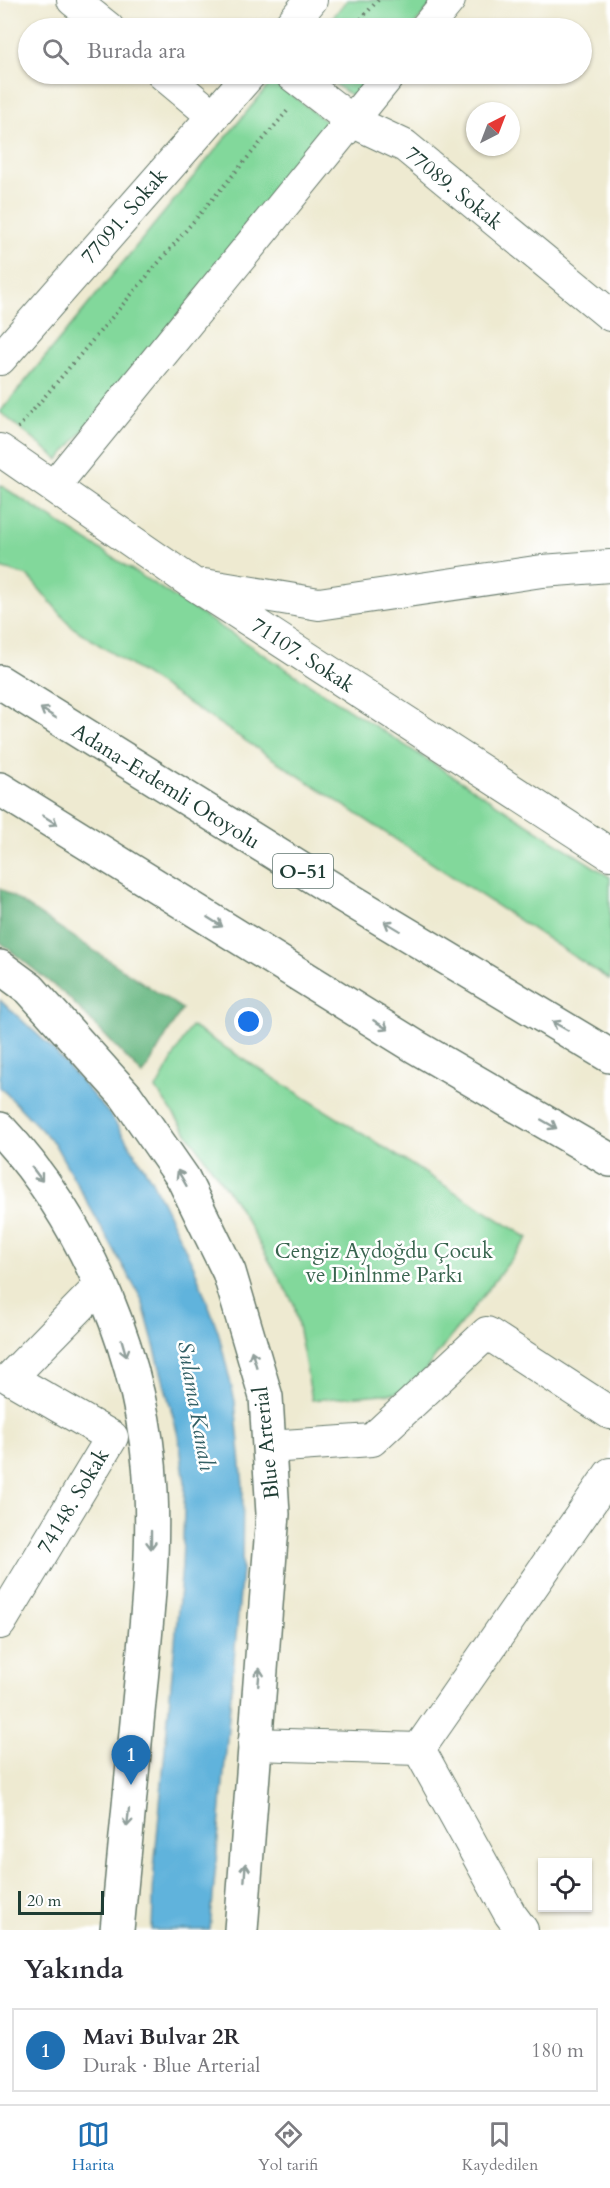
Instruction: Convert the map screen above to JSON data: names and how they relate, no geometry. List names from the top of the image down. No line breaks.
{"streets":{"main road":["Adana-Erdemli Otoyolu","O-51","Blue Arterial"],"street":["77089. Sokak","77091. Sokak","71107. Sokak","74148. Sokak"]},"water":["Sulama Kanalı"],"parks":["Cengiz Aydoğdu Çocuk ve Dinlnme Parkı"],"scale_bar":"20 m","north":"top right","page":{"search":"Burada ara","pins":"1","scale":"20 m","heading":"Yakında","list":[{"mark":"1","name":"Mavi Bulvar 2R","note":"Durak · Blue Arterial","value":"180 m"}],"nav":["Harita","Yol tarifi","Kaydedilen"]}}
